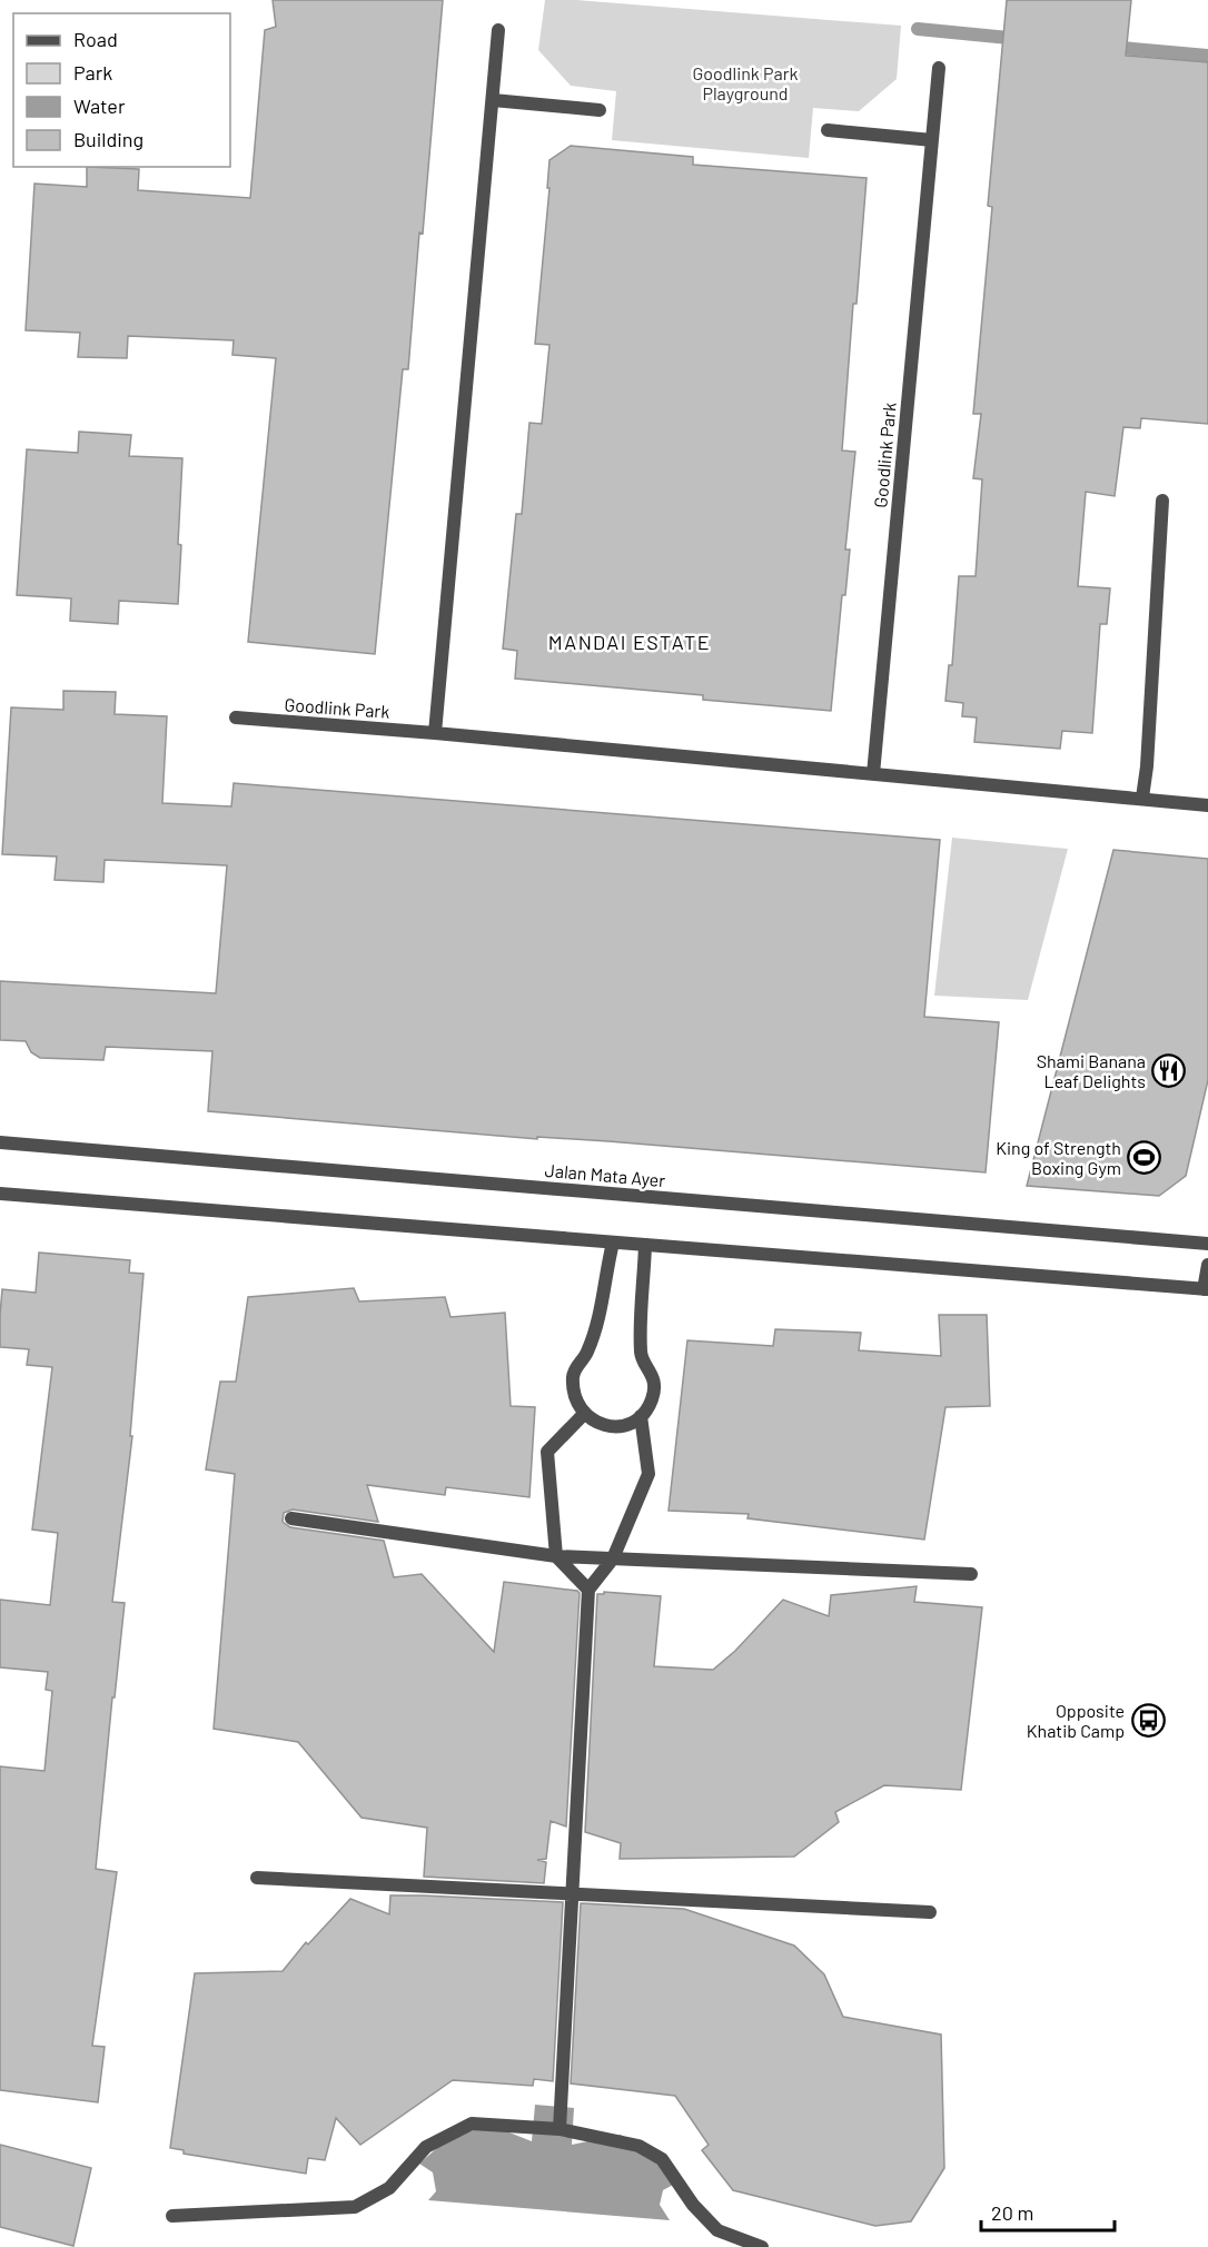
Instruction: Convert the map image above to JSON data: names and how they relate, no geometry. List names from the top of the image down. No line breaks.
{"streets":{"street":["Goodlink Park","Jalan Mata Ayer"]},"districts":["MANDAI ESTATE"],"parks":["Goodlink Park Playground"],"places":{"restaurant":["Shami Banana Leaf Delights"],"sports":["King of Strength Boxing Gym"],"bus stop":["Opposite Khatib Camp"]},"legend":["Road","Park","Water","Building"],"scale_bar":"20 m"}
